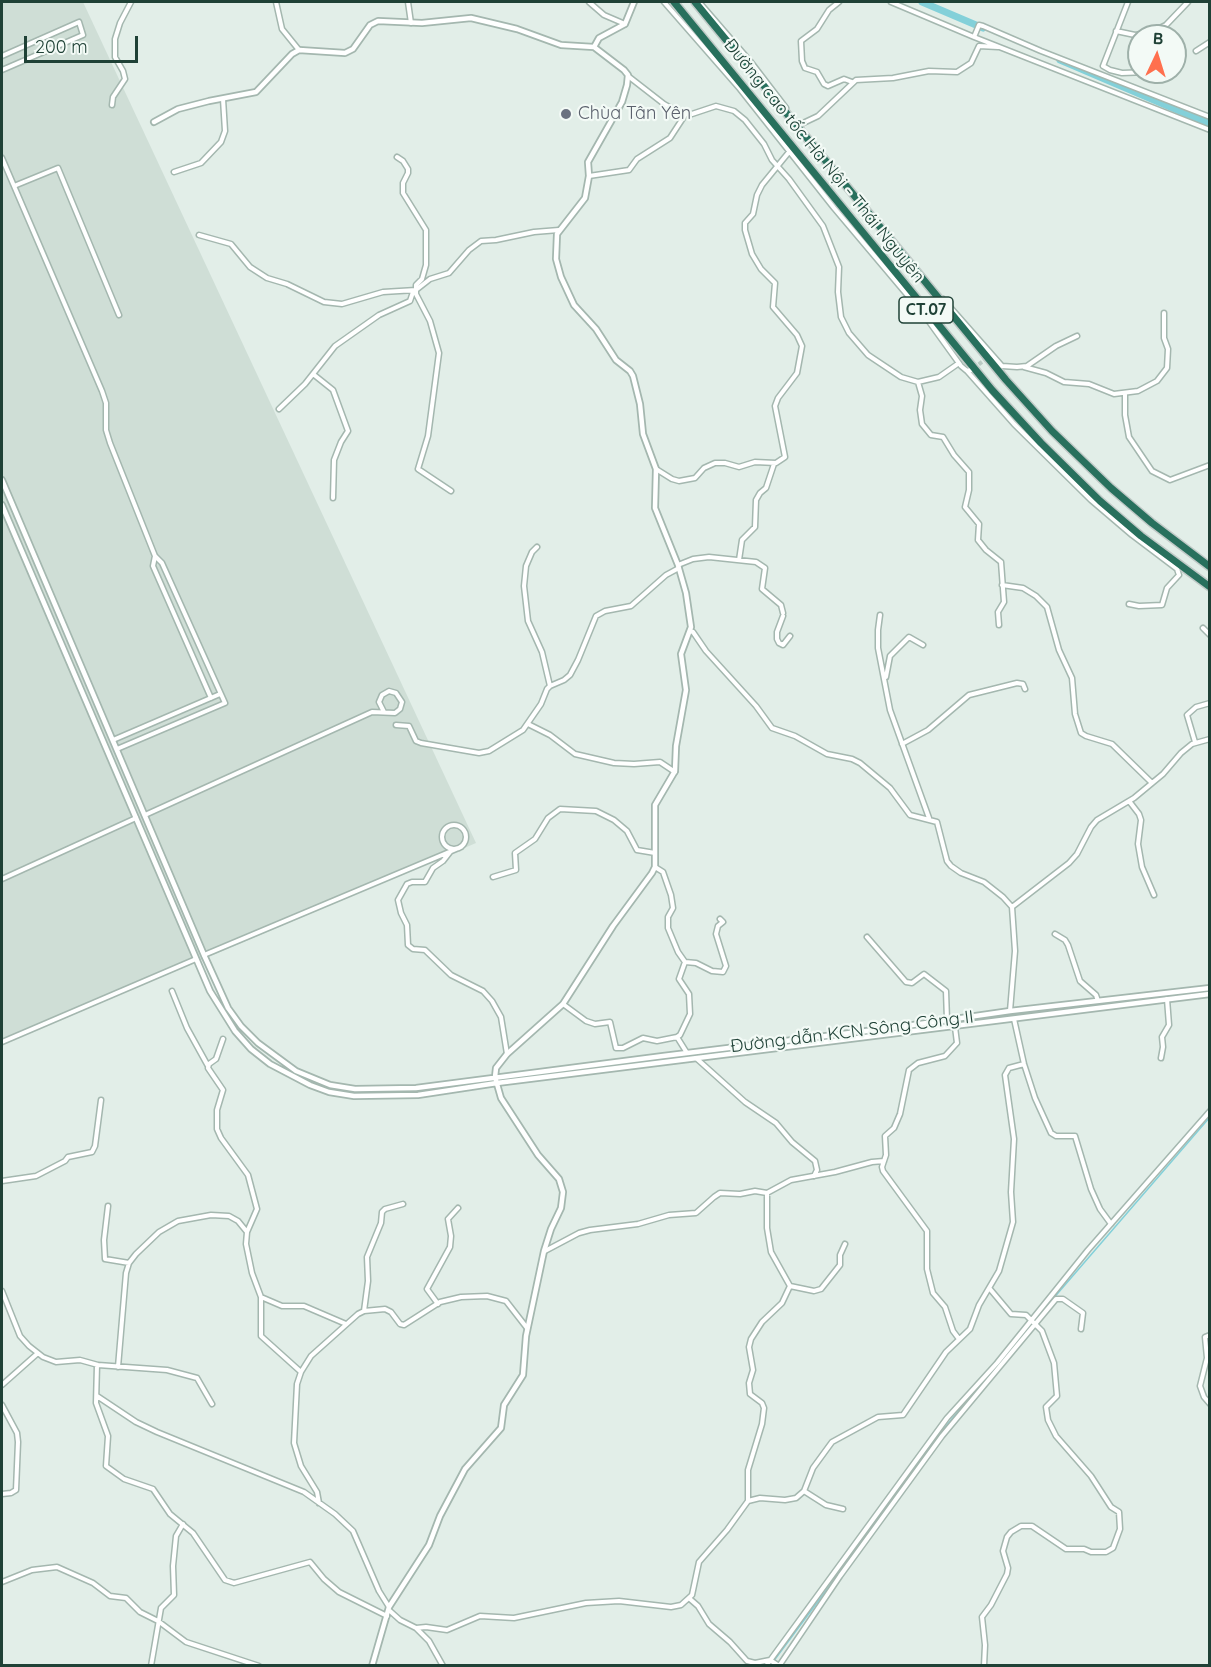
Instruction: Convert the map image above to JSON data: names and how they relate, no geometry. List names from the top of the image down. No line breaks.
{"streets":{"highway":["Đường cao tốc Hà Nội - Thái Nguyên","CT.07"],"street":["Đường dẫn KCN Sông Công II"]},"places":["Chùa Tân Yên"],"scale_bar":"200 m","north":"top"}
